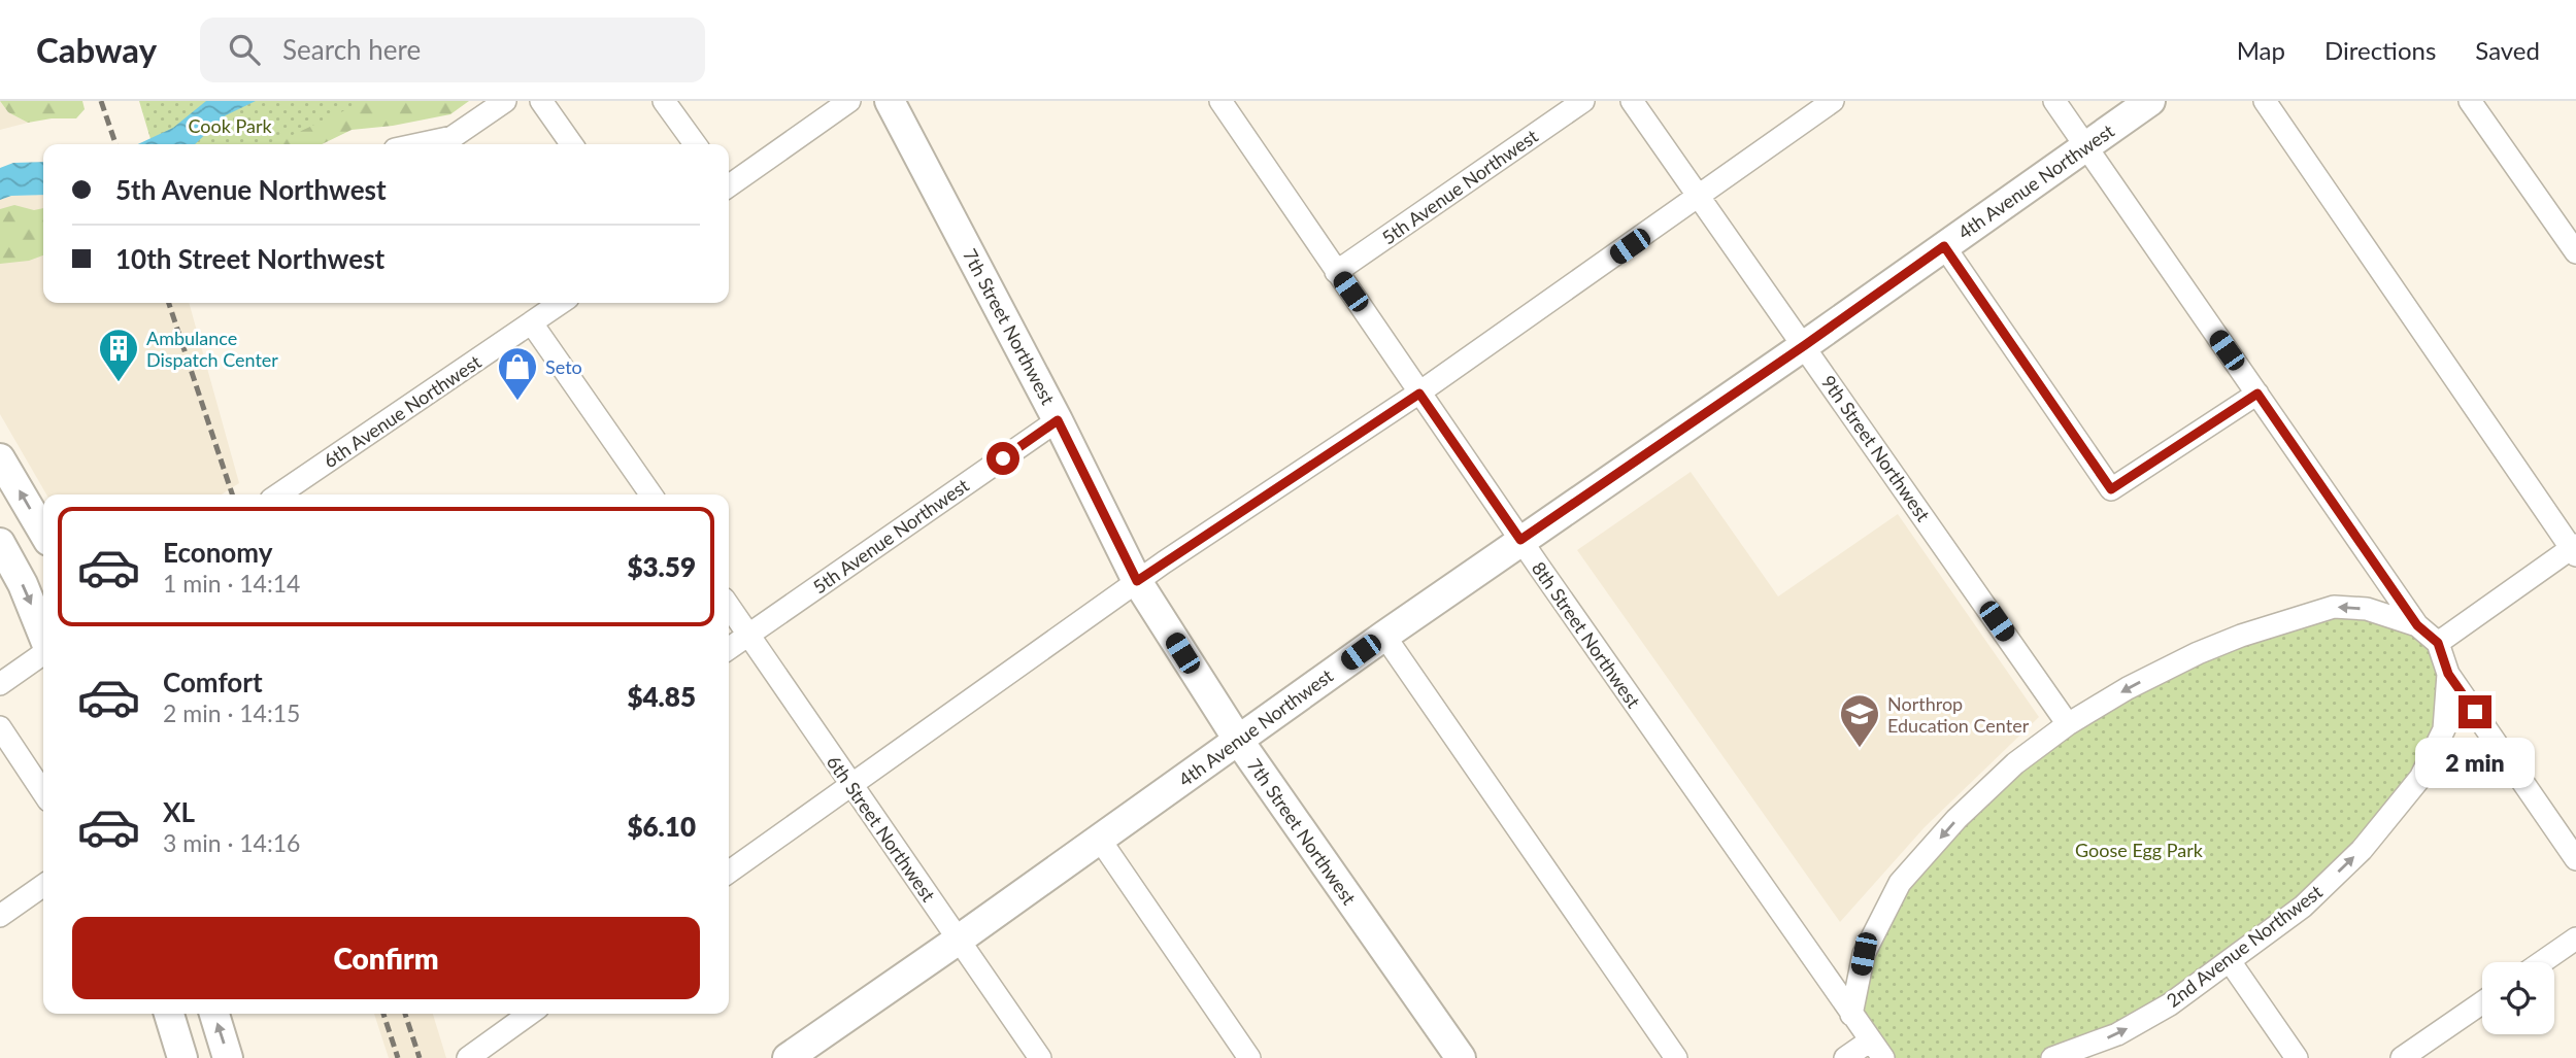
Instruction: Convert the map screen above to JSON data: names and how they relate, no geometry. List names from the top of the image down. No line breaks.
{"streets":{"main road":["4th Avenue Northwest","7th Street Northwest"],"street":["5th Avenue Northwest","6th Avenue Northwest","9th Street Northwest","8th Street Northwest","6th Street Northwest","2nd Avenue Northwest"]},"crossings":[["4th Avenue Northwest","7th Street Northwest"],["4th Avenue Northwest","9th Street Northwest"],["4th Avenue Northwest","8th Street Northwest"],["4th Avenue Northwest","6th Street Northwest"],["5th Avenue Northwest","7th Street Northwest"],["5th Avenue Northwest","8th Street Northwest"],["5th Avenue Northwest","6th Street Northwest"]],"one_way":["2nd Avenue Northwest"],"parks":["Cook Park","Goose Egg Park"],"places":{"building":["Ambulance Dispatch Center"],"shop":["Seto"],"school or university":["Northrop Education Center"]},"page":{"header":"Cabway","search":"Search here","nav":["Map","Directions","Saved"],"banner":["5th Avenue Northwest","10th Street Northwest"],"list":[{"name":"Economy","note":"1 min · 14:14","value":"$3.59"},{"name":"Comfort","note":"2 min · 14:15","value":"$4.85"},{"name":"XL","note":"3 min · 14:16","value":"$6.10"}],"bubble":"2 min","buttons":"Confirm"}}
